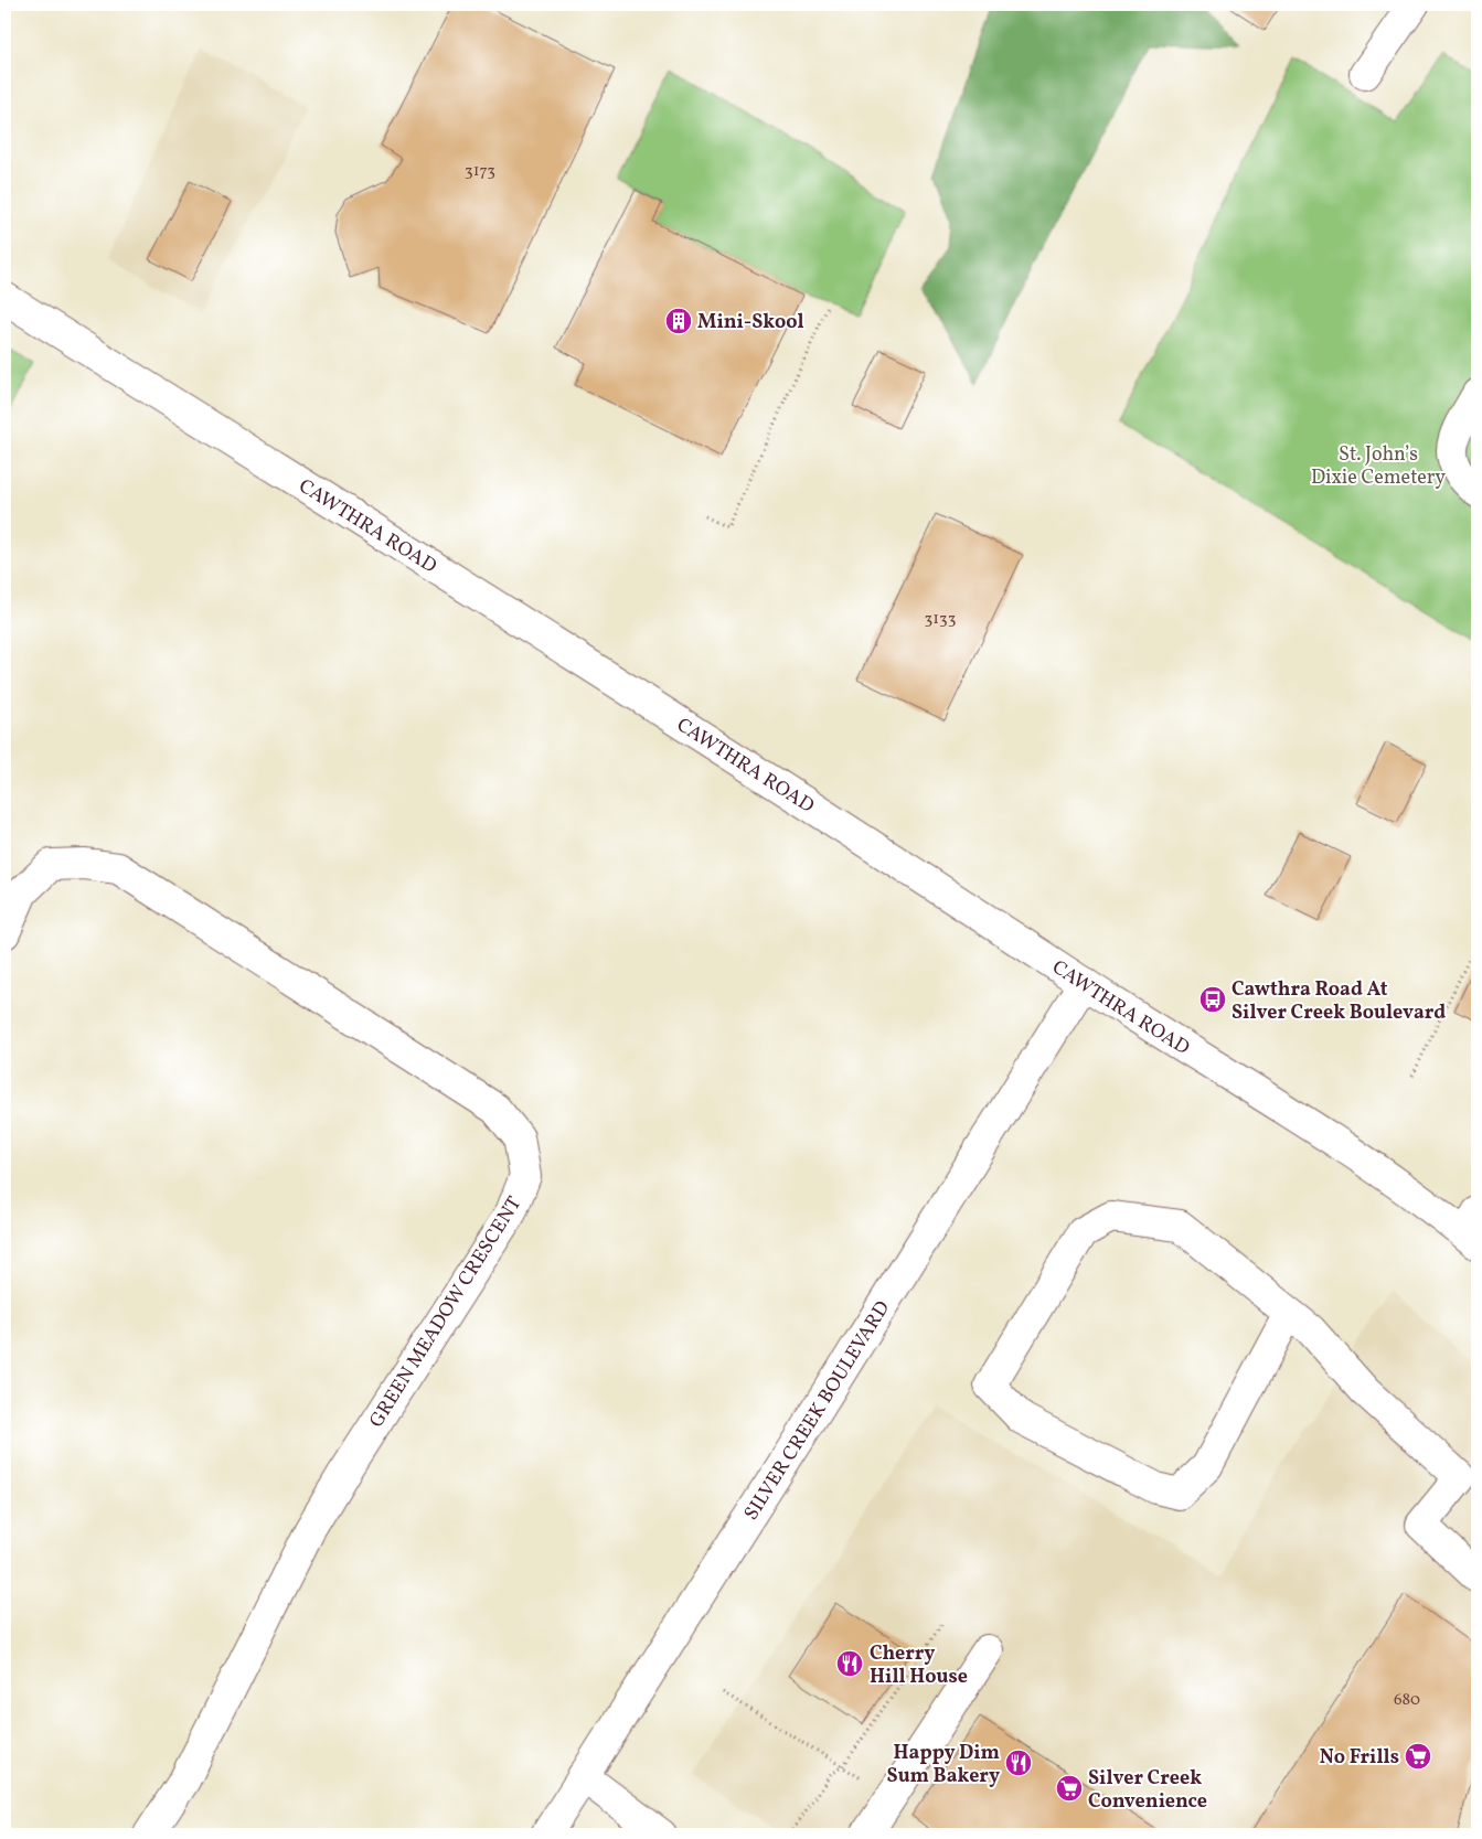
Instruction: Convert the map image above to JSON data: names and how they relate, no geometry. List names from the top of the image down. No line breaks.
{"streets":{"street":["CAWTHRA ROAD","GREEN MEADOW CRESCENT","SILVER CREEK BOULEVARD"]},"crossings":[["CAWTHRA ROAD","SILVER CREEK BOULEVARD"]],"parks":["St. John’s Dixie Cemetery"],"places":{"building":["Mini-Skool"],"bus stop":["Cawthra Road At Silver Creek Boulevard"],"restaurant":["Cherry Hill House","Happy Dim Sum Bakery"],"supermarket":["No Frills","Silver Creek Convenience"]},"house_numbers":["3173","3133","680"]}
